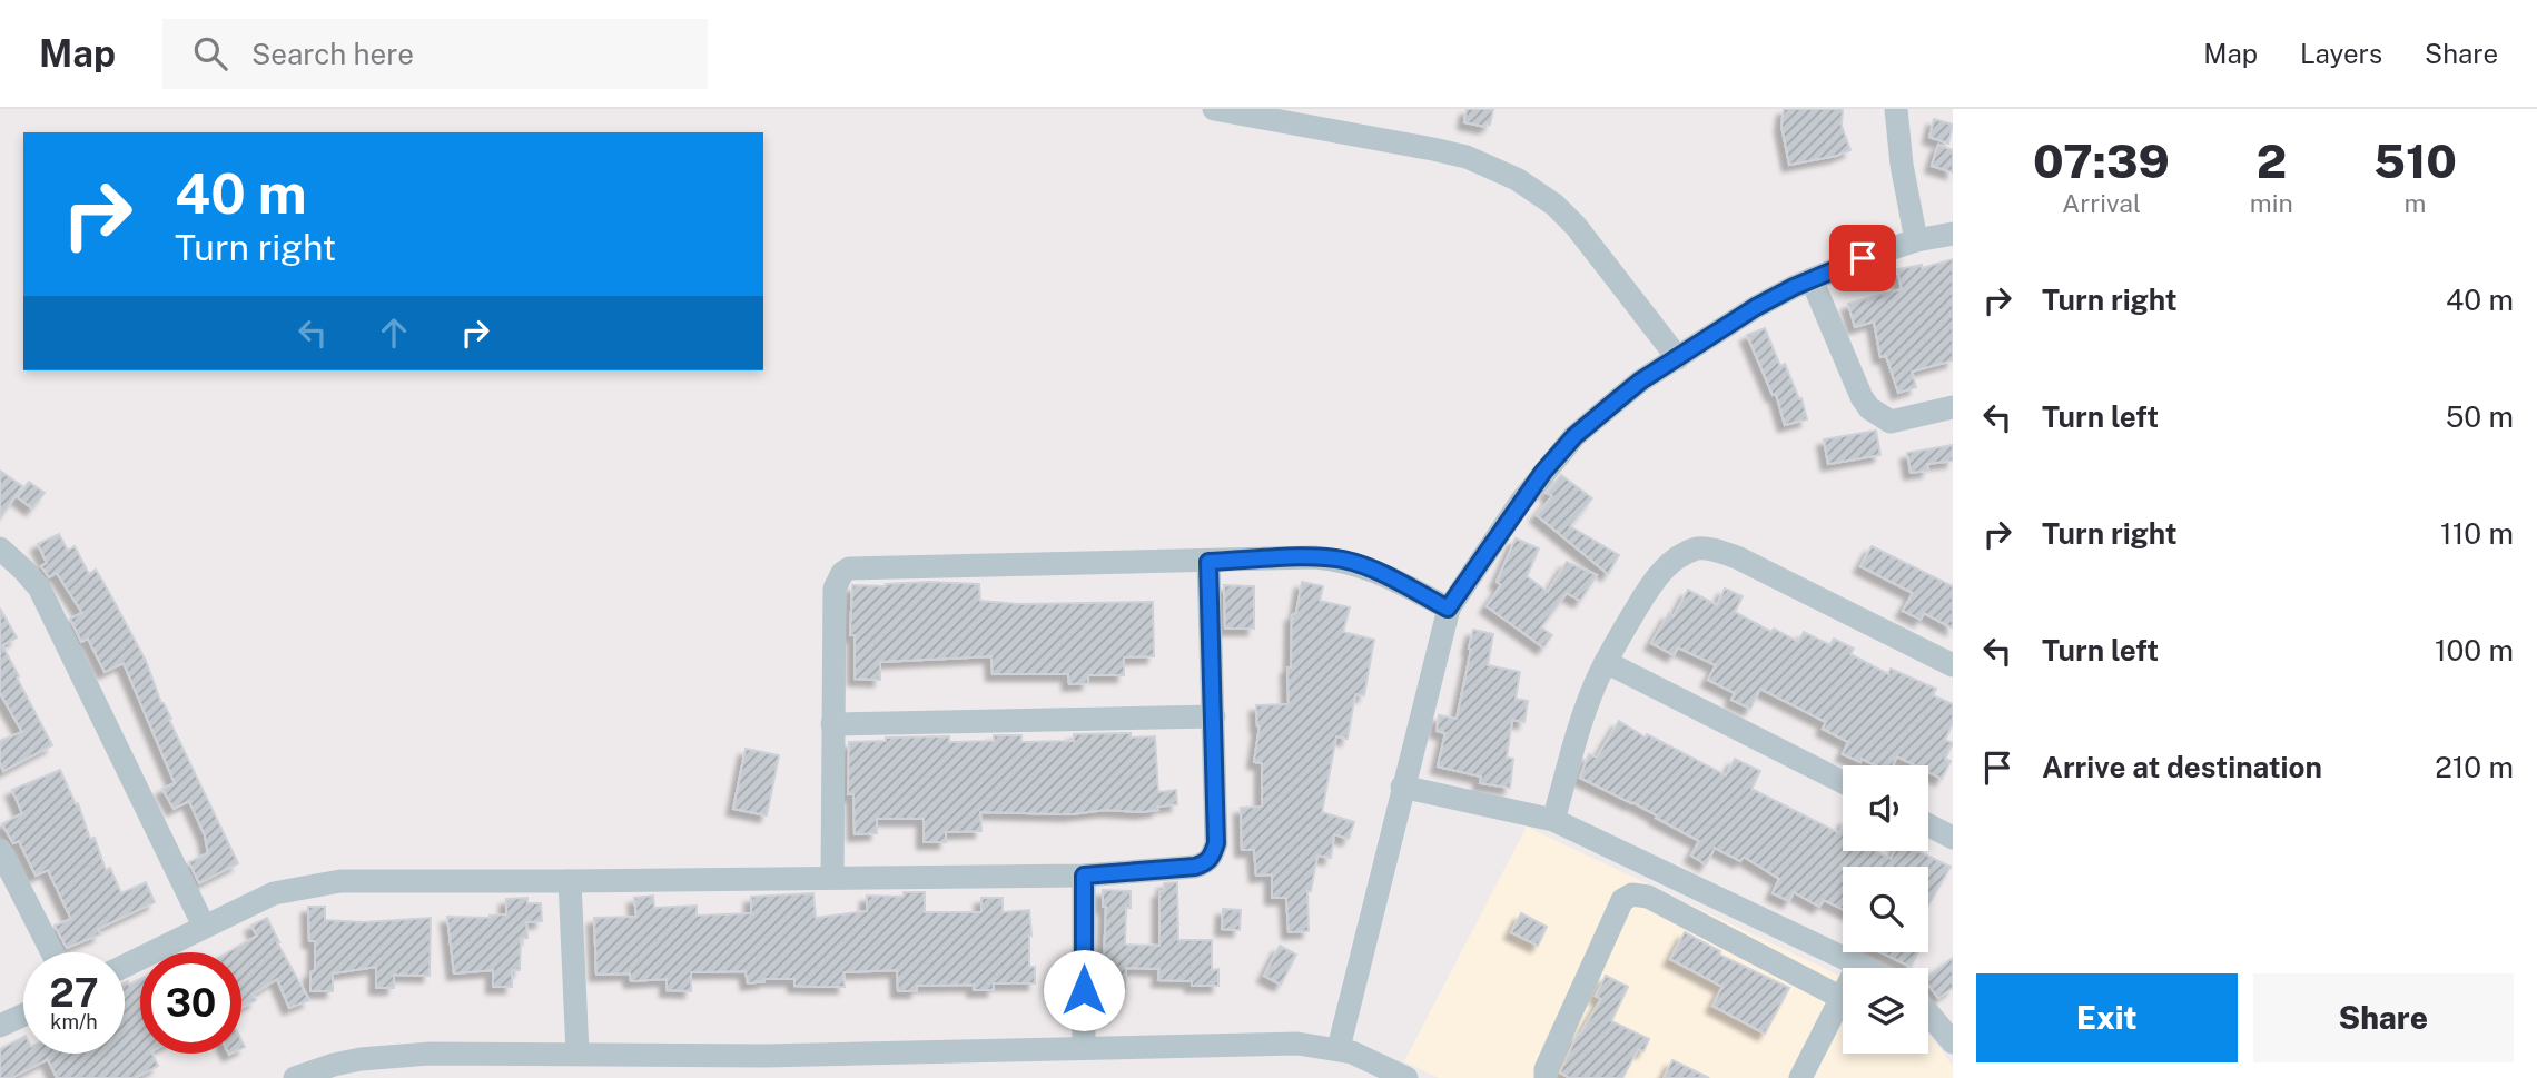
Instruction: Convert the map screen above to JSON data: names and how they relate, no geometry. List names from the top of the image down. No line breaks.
{"page":{"header":"Map","search":"Search here","nav":["Map","Layers","Share"],"eta":["07:39","Arrival","2","min","510","m"],"turn":["40 m","Turn right"],"list":[{"name":"Turn right","value":"40 m"},{"name":"Turn left","value":"50 m"},{"name":"Turn right","value":"110 m"},{"name":"Turn left","value":"100 m"},{"name":"Arrive at destination","value":"210 m"}],"speed":"27 km/h","limit":"30","buttons":["Exit","Share"]}}
